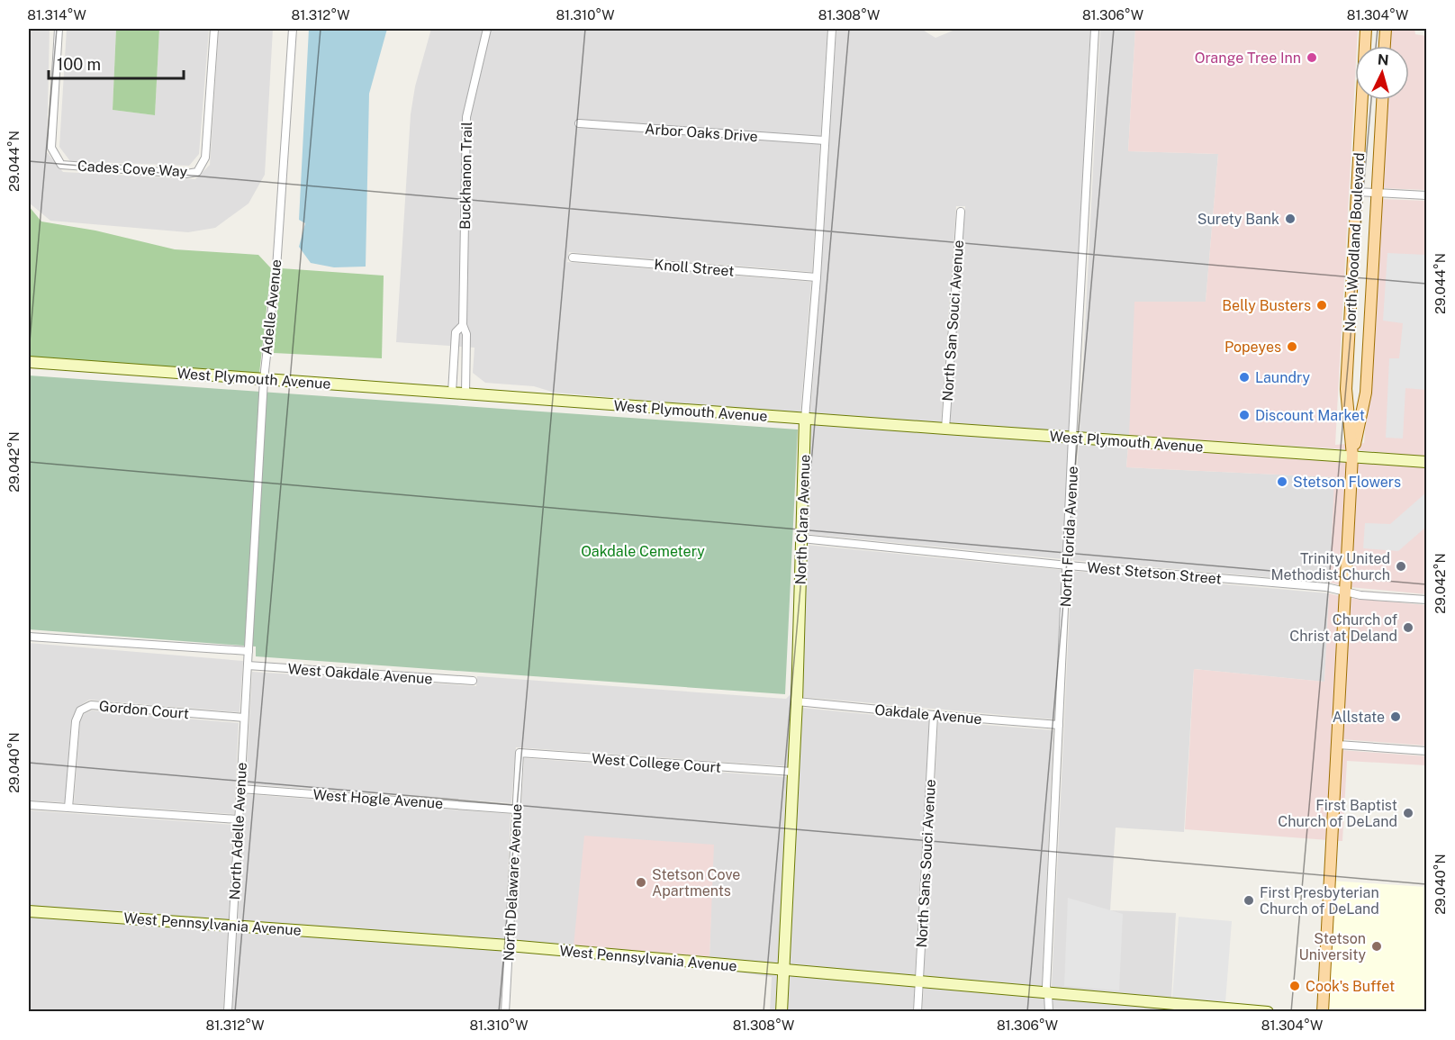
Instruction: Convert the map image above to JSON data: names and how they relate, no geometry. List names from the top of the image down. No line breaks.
{"streets":{"main road":["North Woodland Boulevard"],"street":["Arbor Oaks Drive","Cades Cove Way","Buckhanon Trail","Knoll Street","Adelle Avenue","North San Souci Avenue","West Plymouth Avenue","North Clara Avenue","North Florida Avenue","West Stetson Street","West Oakdale Avenue","Gordon Court","Oakdale Avenue","West College Court","West Hogle Avenue","North Adelle Avenue","North Sans Souci Avenue","North Delaware Avenue","West Pennsylvania Avenue"]},"crossings":[["Arbor Oaks Drive","North Clara Avenue"],["Buckhanon Trail","West Plymouth Avenue"],["North Woodland Boulevard","West Plymouth Avenue"],["North Woodland Boulevard","West Stetson Street"],["Knoll Street","North Clara Avenue"],["Adelle Avenue","West Plymouth Avenue"],["Adelle Avenue","North Adelle Avenue"],["North San Souci Avenue","West Plymouth Avenue"],["West Plymouth Avenue","North Clara Avenue"],["West Plymouth Avenue","North Florida Avenue"],["North Clara Avenue","West Stetson Street"],["North Clara Avenue","Oakdale Avenue"],["North Clara Avenue","West College Court"],["North Clara Avenue","West Pennsylvania Avenue"],["North Florida Avenue","West Stetson Street"],["North Florida Avenue","Oakdale Avenue"],["North Florida Avenue","West Pennsylvania Avenue"],["West Oakdale Avenue","North Adelle Avenue"],["Gordon Court","North Adelle Avenue"],["Oakdale Avenue","North Sans Souci Avenue"],["West College Court","North Delaware Avenue"],["West Hogle Avenue","North Adelle Avenue"],["West Hogle Avenue","North Delaware Avenue"],["North Adelle Avenue","West Pennsylvania Avenue"],["North Sans Souci Avenue","West Pennsylvania Avenue"],["North Delaware Avenue","West Pennsylvania Avenue"]],"parks":["Oakdale Cemetery"],"places":["Orange Tree Inn","Surety Bank","Belly Busters","Popeyes","Laundry","Discount Market","Stetson Flowers","Trinity United Methodist Church","Church of Christ at Deland","Allstate","First Baptist Church of DeLand","Stetson Cove Apartments","First Presbyterian Church of DeLand","Stetson University","Cook's Buffet"],"scale_bar":"100 m","north":"top","coordinates":["81.314°W","81.312°W","81.310°W","81.308°W","81.306°W","81.304°W","29.044°N","29.042°N","29.040°N"]}
